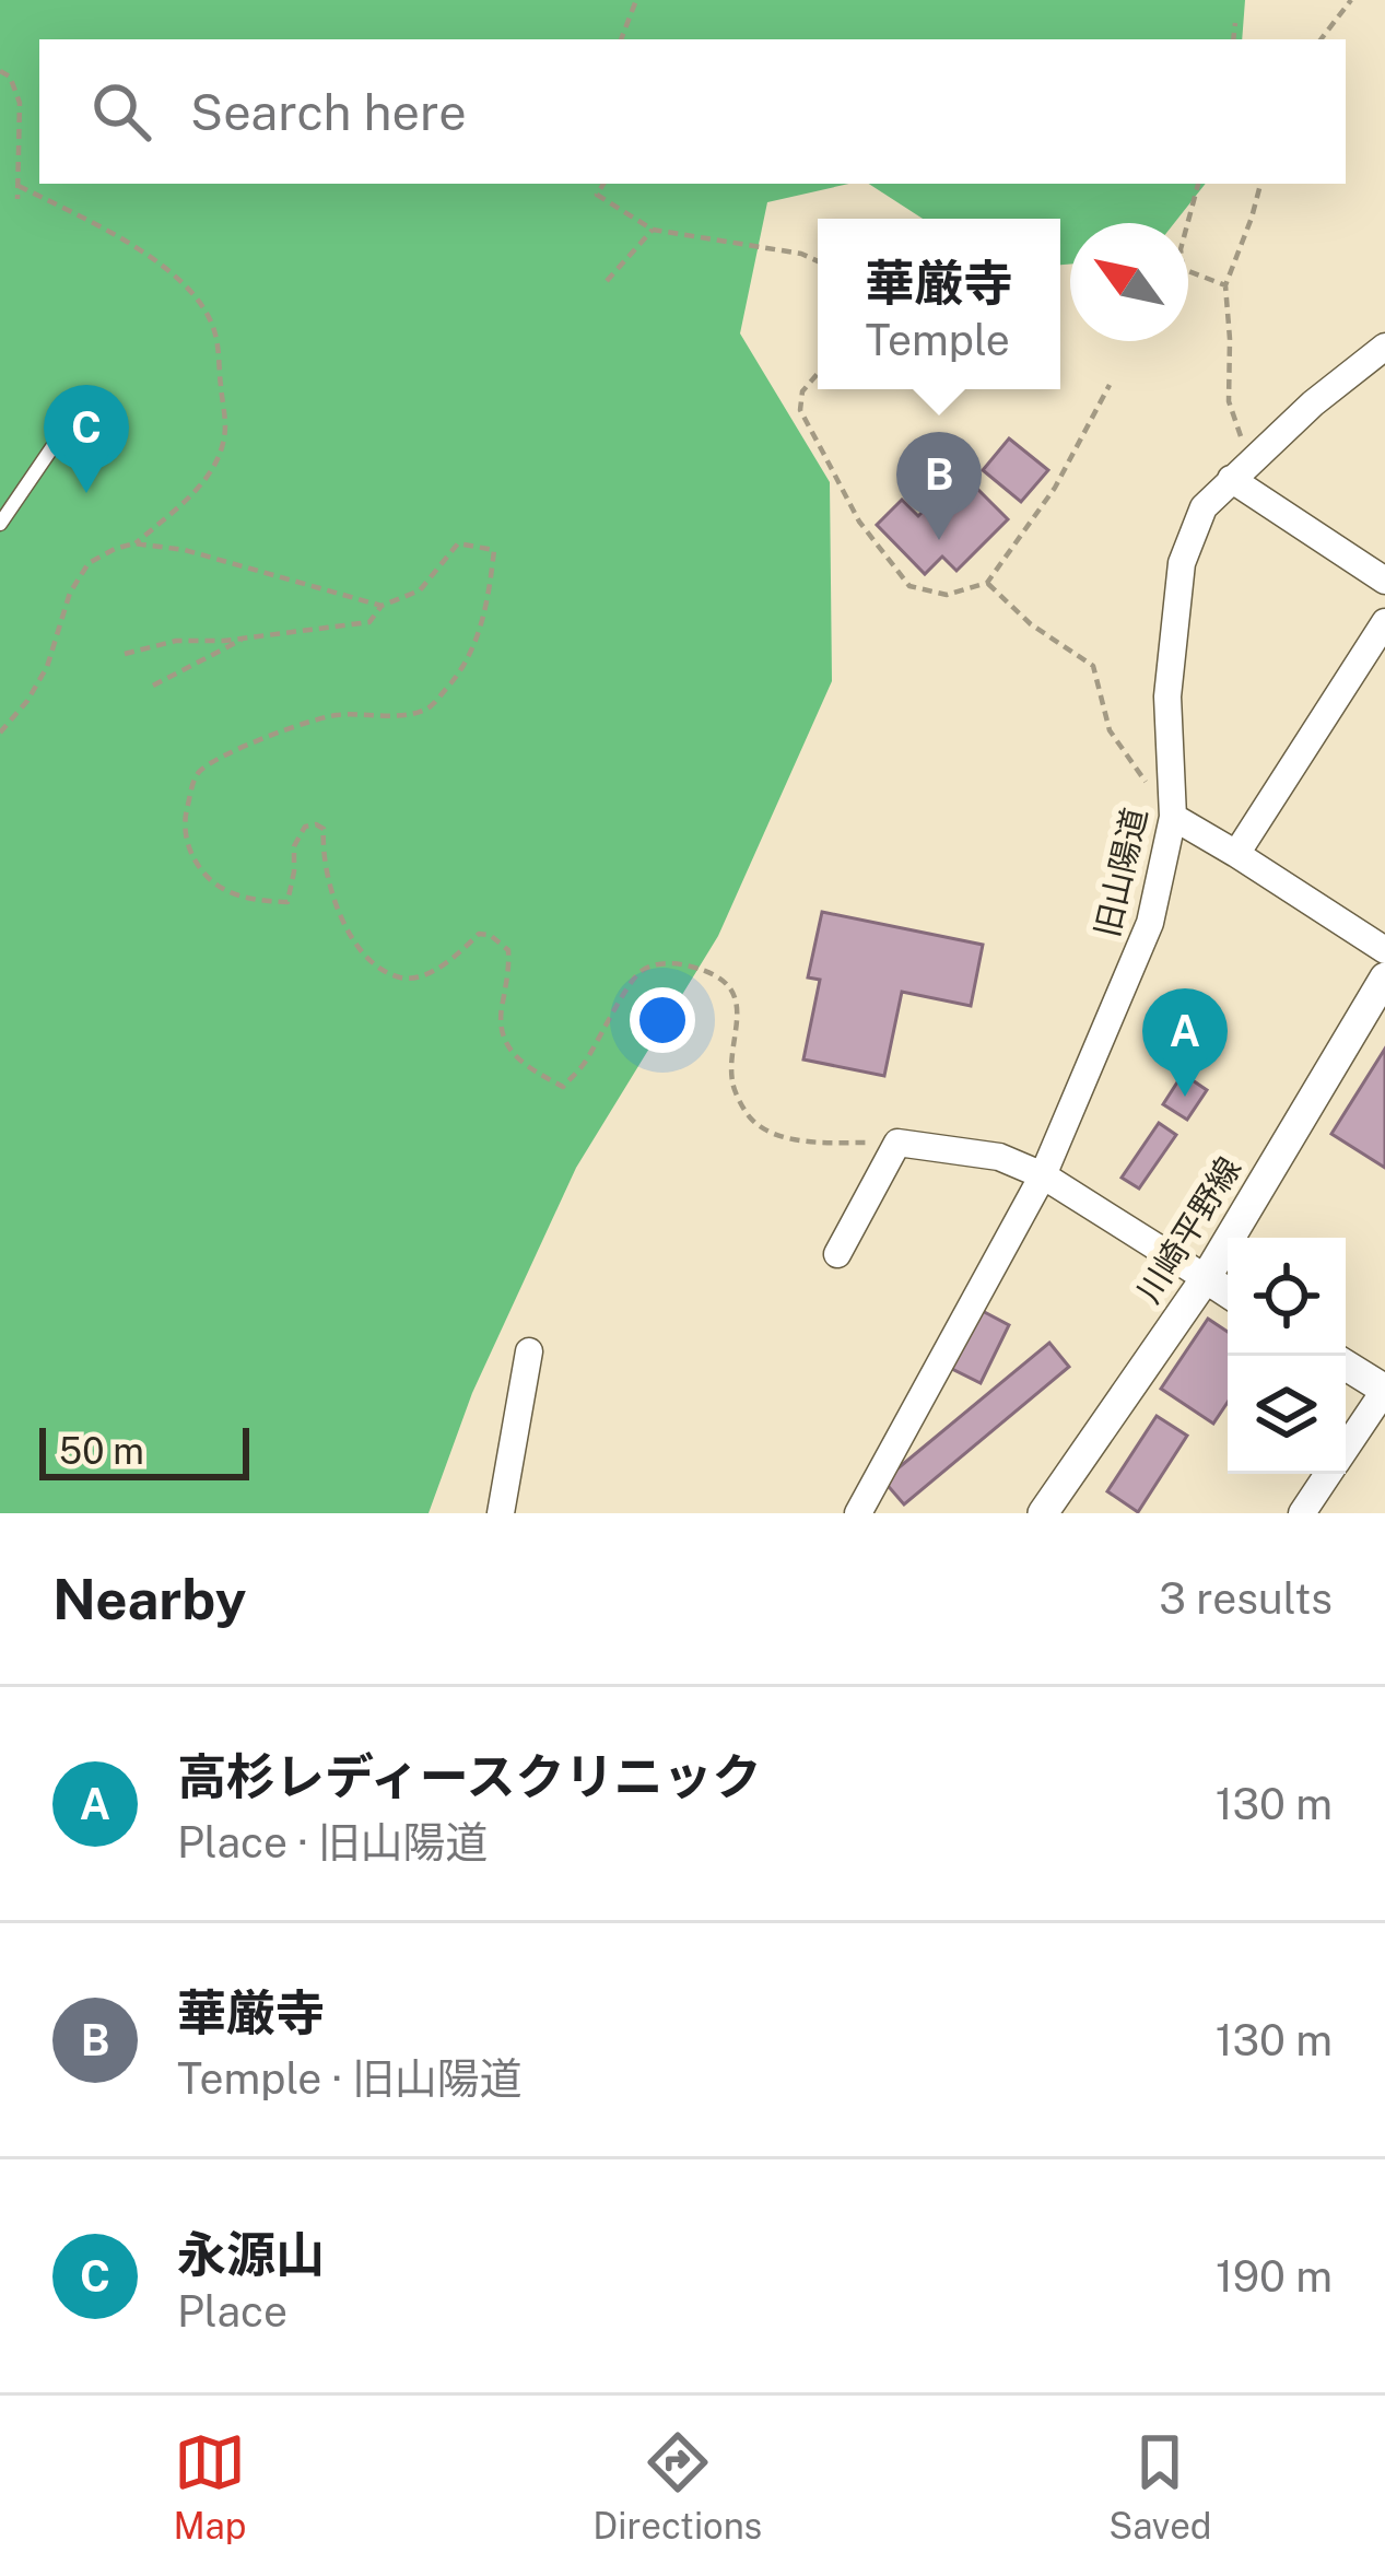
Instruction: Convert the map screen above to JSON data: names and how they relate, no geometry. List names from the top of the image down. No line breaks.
{"streets":{"street":["旧山陽道","川崎平野線"]},"scale_bar":"50 m","north":"top left","page":{"search":"Search here","popup":["華厳寺","Temple"],"pins":["C","B","A"],"scale":"50 m","heading":["Nearby","3 results"],"list":[{"mark":"A","name":"高杉レディースクリニック","note":"Place · 旧山陽道","value":"130 m"},{"mark":"B","name":"華厳寺","note":"Temple · 旧山陽道","value":"130 m"},{"mark":"C","name":"永源山","note":"Place","value":"190 m"}],"nav":["Map","Directions","Saved"]}}
